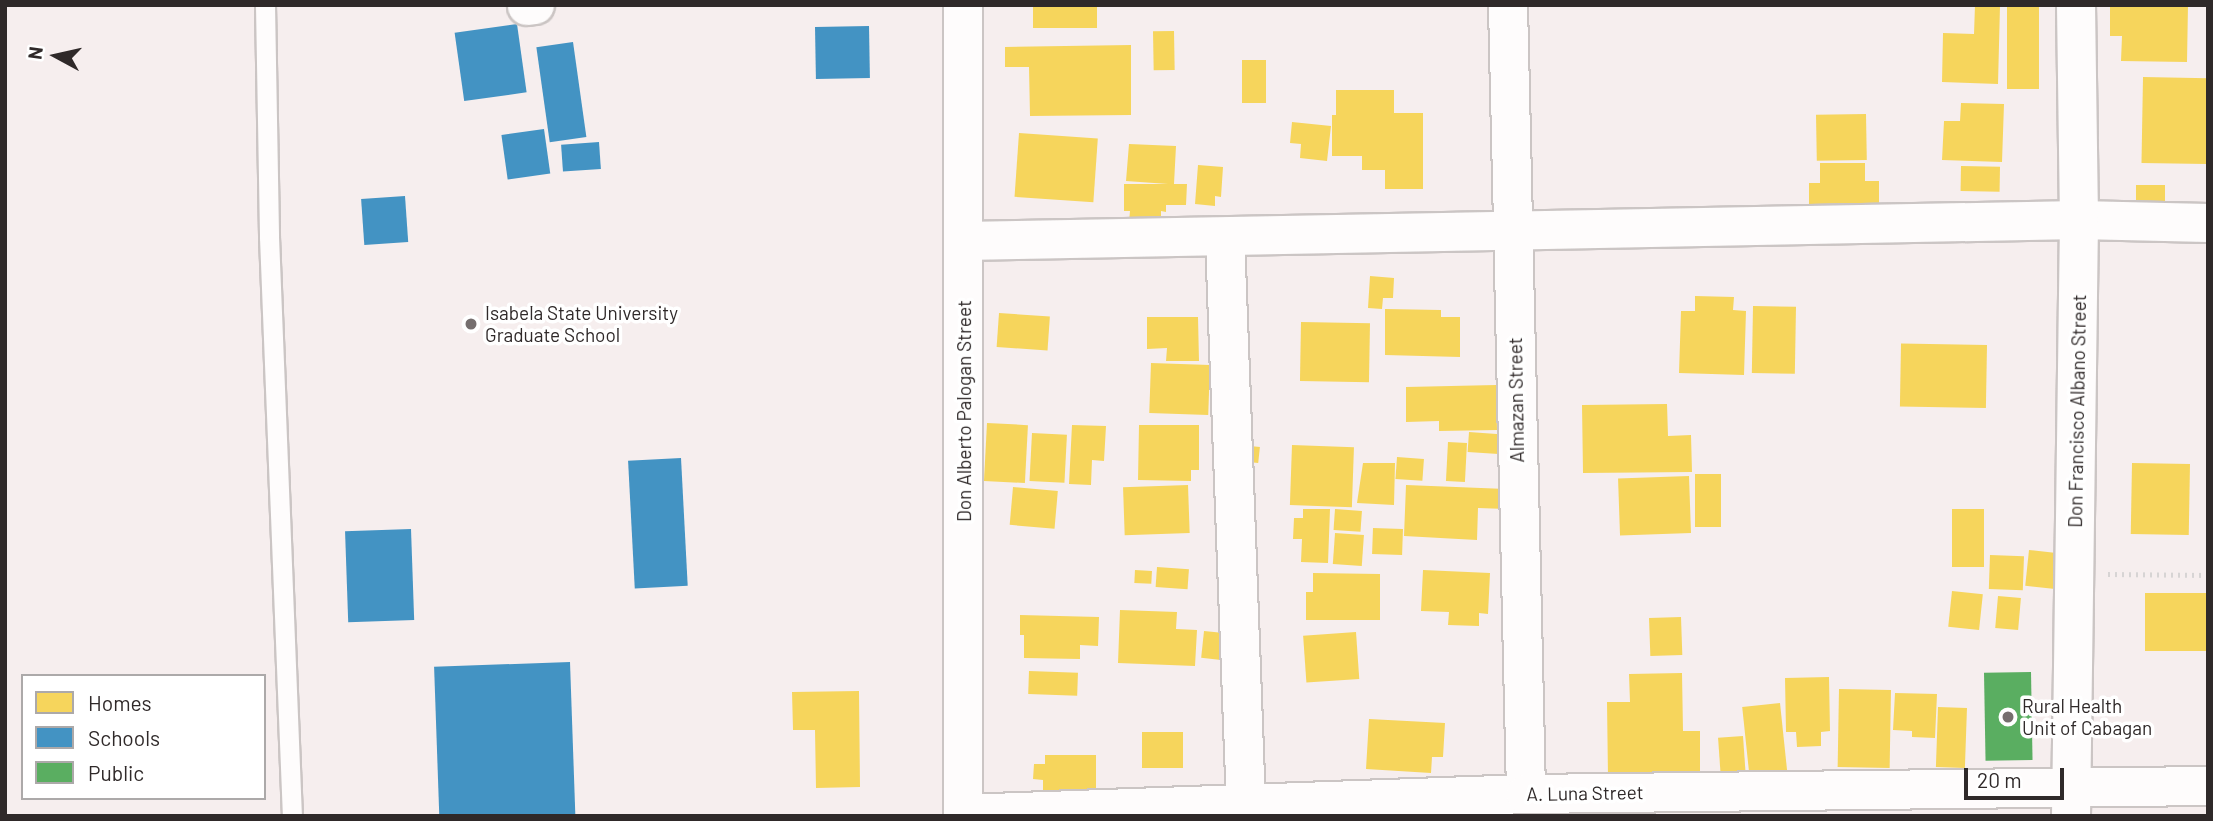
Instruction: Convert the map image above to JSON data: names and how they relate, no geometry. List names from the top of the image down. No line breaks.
{"streets":{"street":["Almazan Street","Don Alberto Palogan Street","Don Francisco Albano Street","A. Luna Street"]},"crossings":[["Almazan Street","A. Luna Street"],["Don Alberto Palogan Street","A. Luna Street"],["Don Francisco Albano Street","A. Luna Street"]],"places":["Isabela State University Graduate School","Rural Health Unit of Cabagan"],"legend":["Homes","Schools","Public"],"scale_bar":"20 m","north":"left"}
